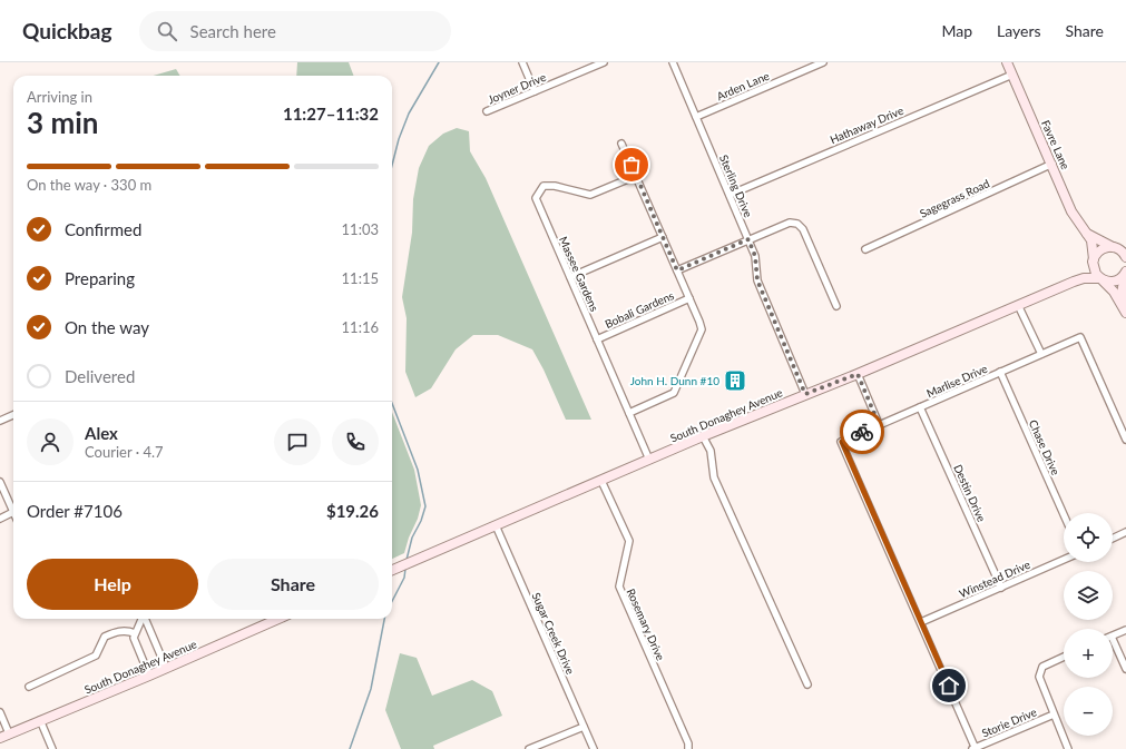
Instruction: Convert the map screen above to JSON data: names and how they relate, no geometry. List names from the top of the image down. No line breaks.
{"streets":{"street":["Arden Lane","Joyner Drive","Hathaway Drive","Favre Lane","Sterling Drive","Sagegrass Road","Massee Gardens","Bobali Gardens","Marlise Drive","South Donaghey Avenue","Chase Drive","Destin Drive","Winstead Drive","Rosemary Drive","Sugar Creek Drive","Storie Drive"]},"crossings":[["Arden Lane","Sterling Drive"],["Hathaway Drive","Favre Lane"],["Hathaway Drive","Sterling Drive"],["Favre Lane","Sagegrass Road"],["Favre Lane","South Donaghey Avenue"],["Sterling Drive","South Donaghey Avenue"],["Massee Gardens","Bobali Gardens"],["Massee Gardens","South Donaghey Avenue"],["Marlise Drive","Chase Drive"],["Marlise Drive","Destin Drive"],["Marlise Drive","Winstead Drive"],["South Donaghey Avenue","Rosemary Drive"],["South Donaghey Avenue","Sugar Creek Drive"],["Destin Drive","Winstead Drive"]],"places":{"building":["John H. Dunn #10"]},"page":{"header":"Quickbag","search":"Search here","nav":["Map","Layers","Share"],"heading":["3 min","Arriving in","11:27–11:32"],"panel":["Alex","Courier · 4.7","Order #7106","$19.26"],"bar":"On the way · 330 m","list":[["Confirmed","11:03"],["Preparing","11:15"],["On the way","11:16"],"Delivered"],"map_buttons":["+","−"],"buttons":["Help","Share"]}}
